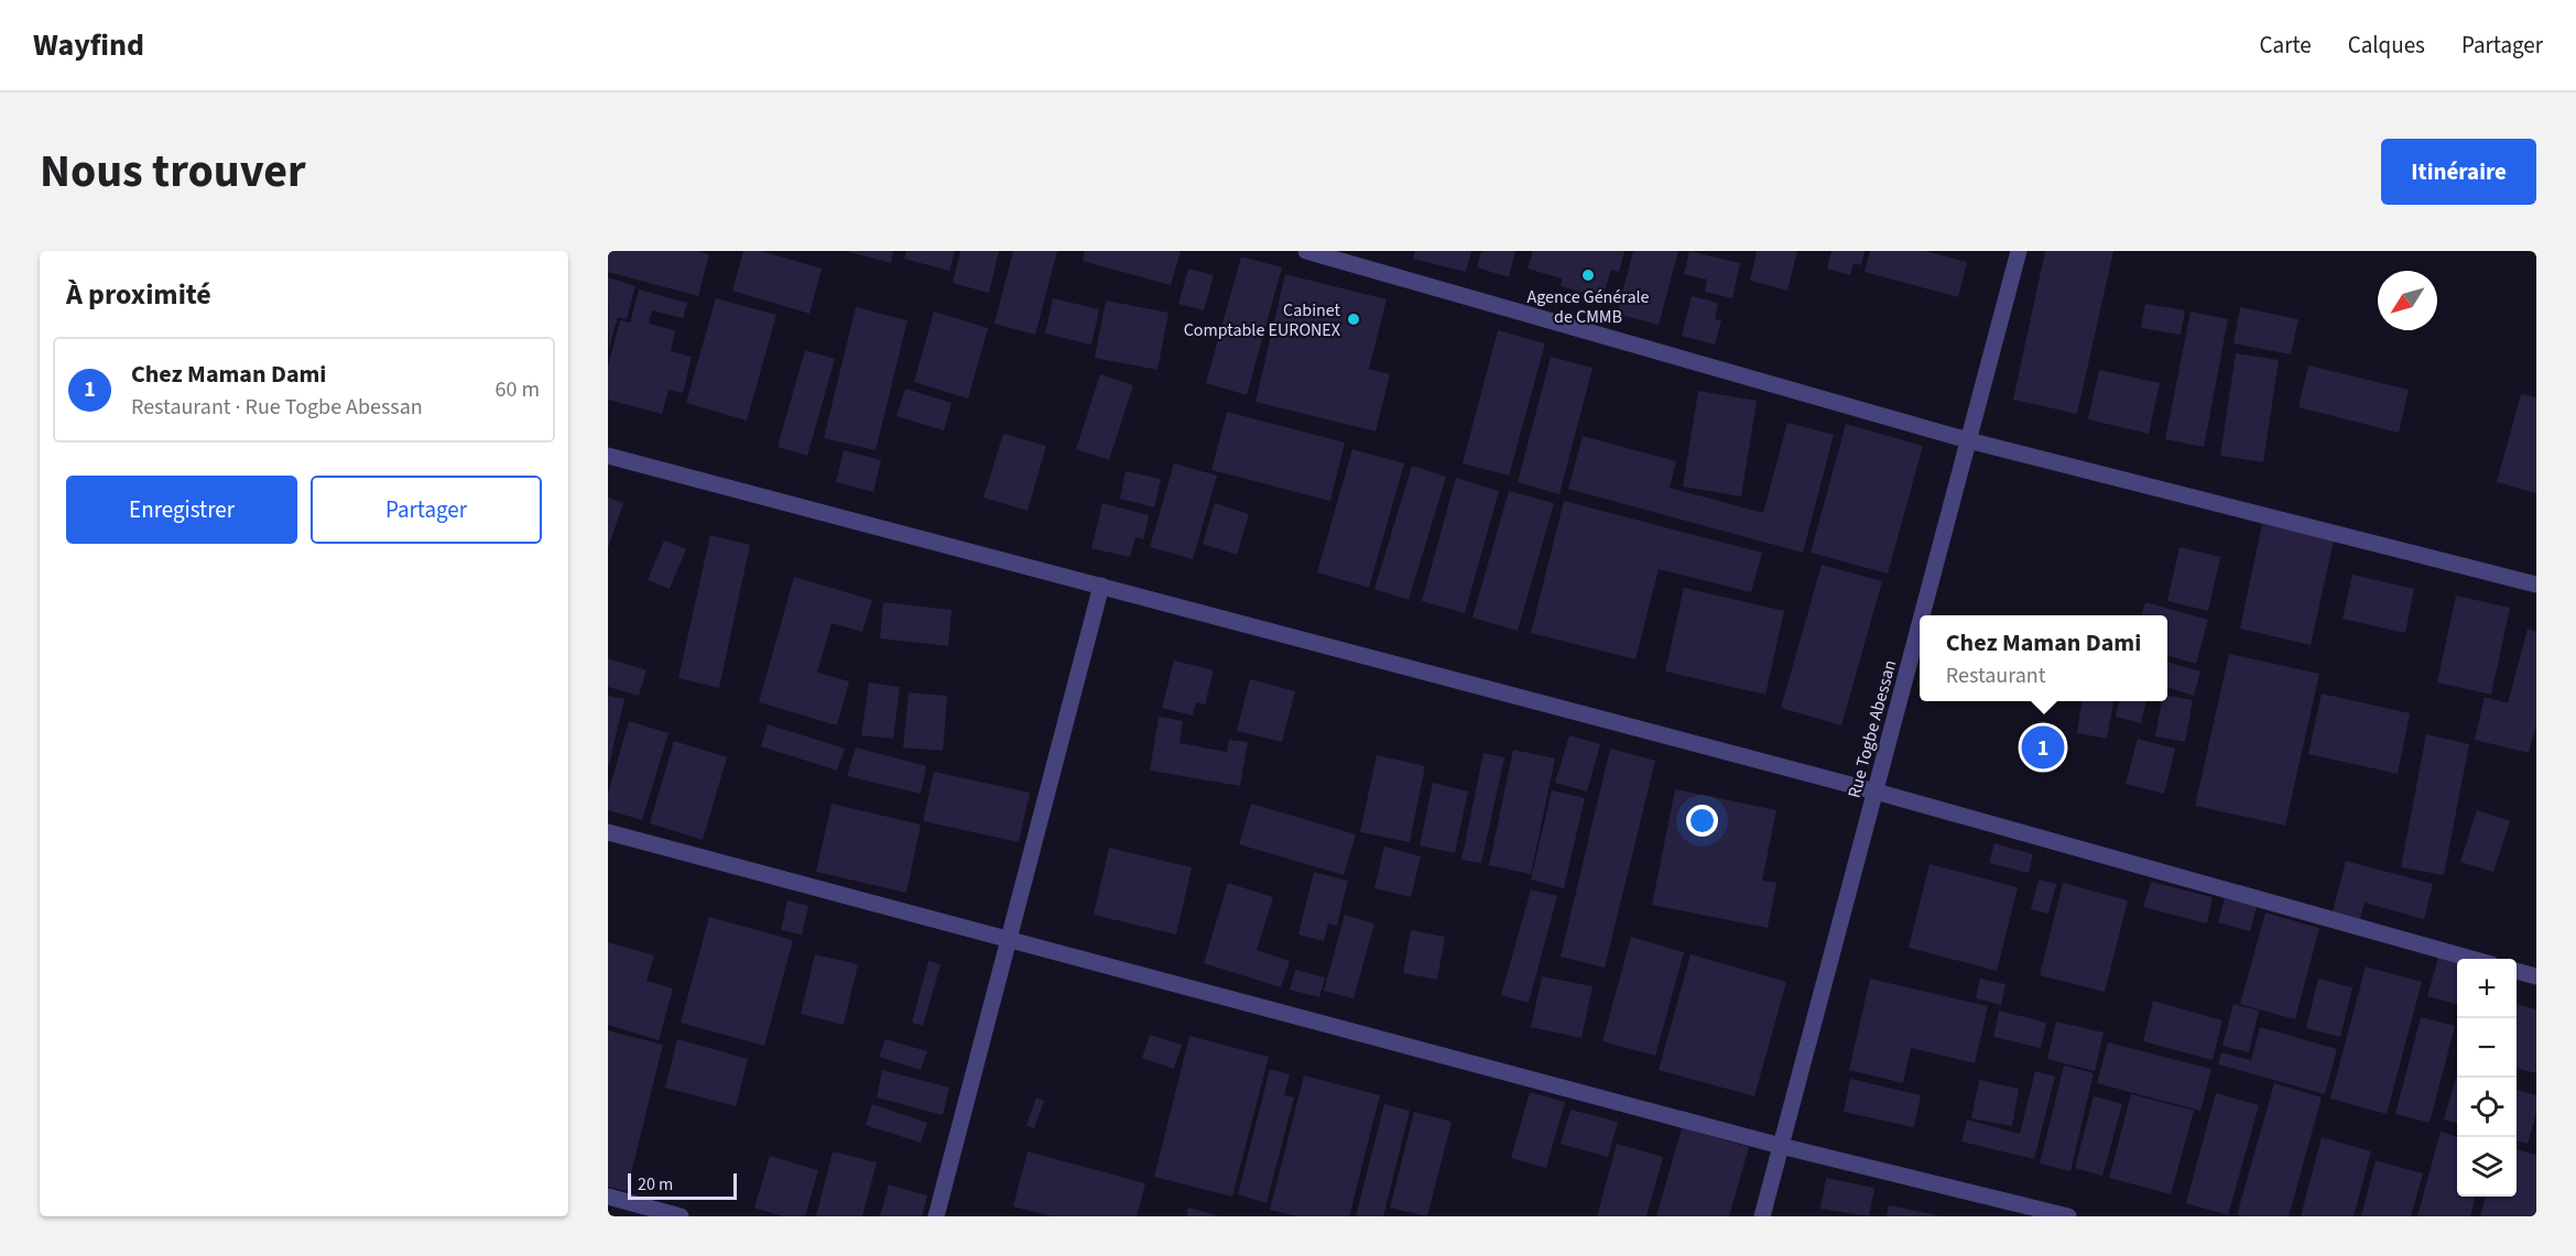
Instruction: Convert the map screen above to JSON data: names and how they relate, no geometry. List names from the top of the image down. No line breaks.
{"streets":{"street":["Rue Togbe Abessan"]},"places":["Agence Générale de CMMB","Cabinet Comptable EURONEX"],"scale_bar":"20 m","north":"bottom left","page":{"header":"Wayfind","nav":["Carte","Calques","Partager"],"title":"Nous trouver","buttons":["Itinéraire",["Enregistrer","Partager"]],"heading":"À proximité","list":[{"mark":"1","name":"Chez Maman Dami","note":"Restaurant · Rue Togbe Abessan","value":"60 m"}],"popup":["Chez Maman Dami","Restaurant"],"pins":"1","map_buttons":["+","−"],"scale":"20 m"}}
